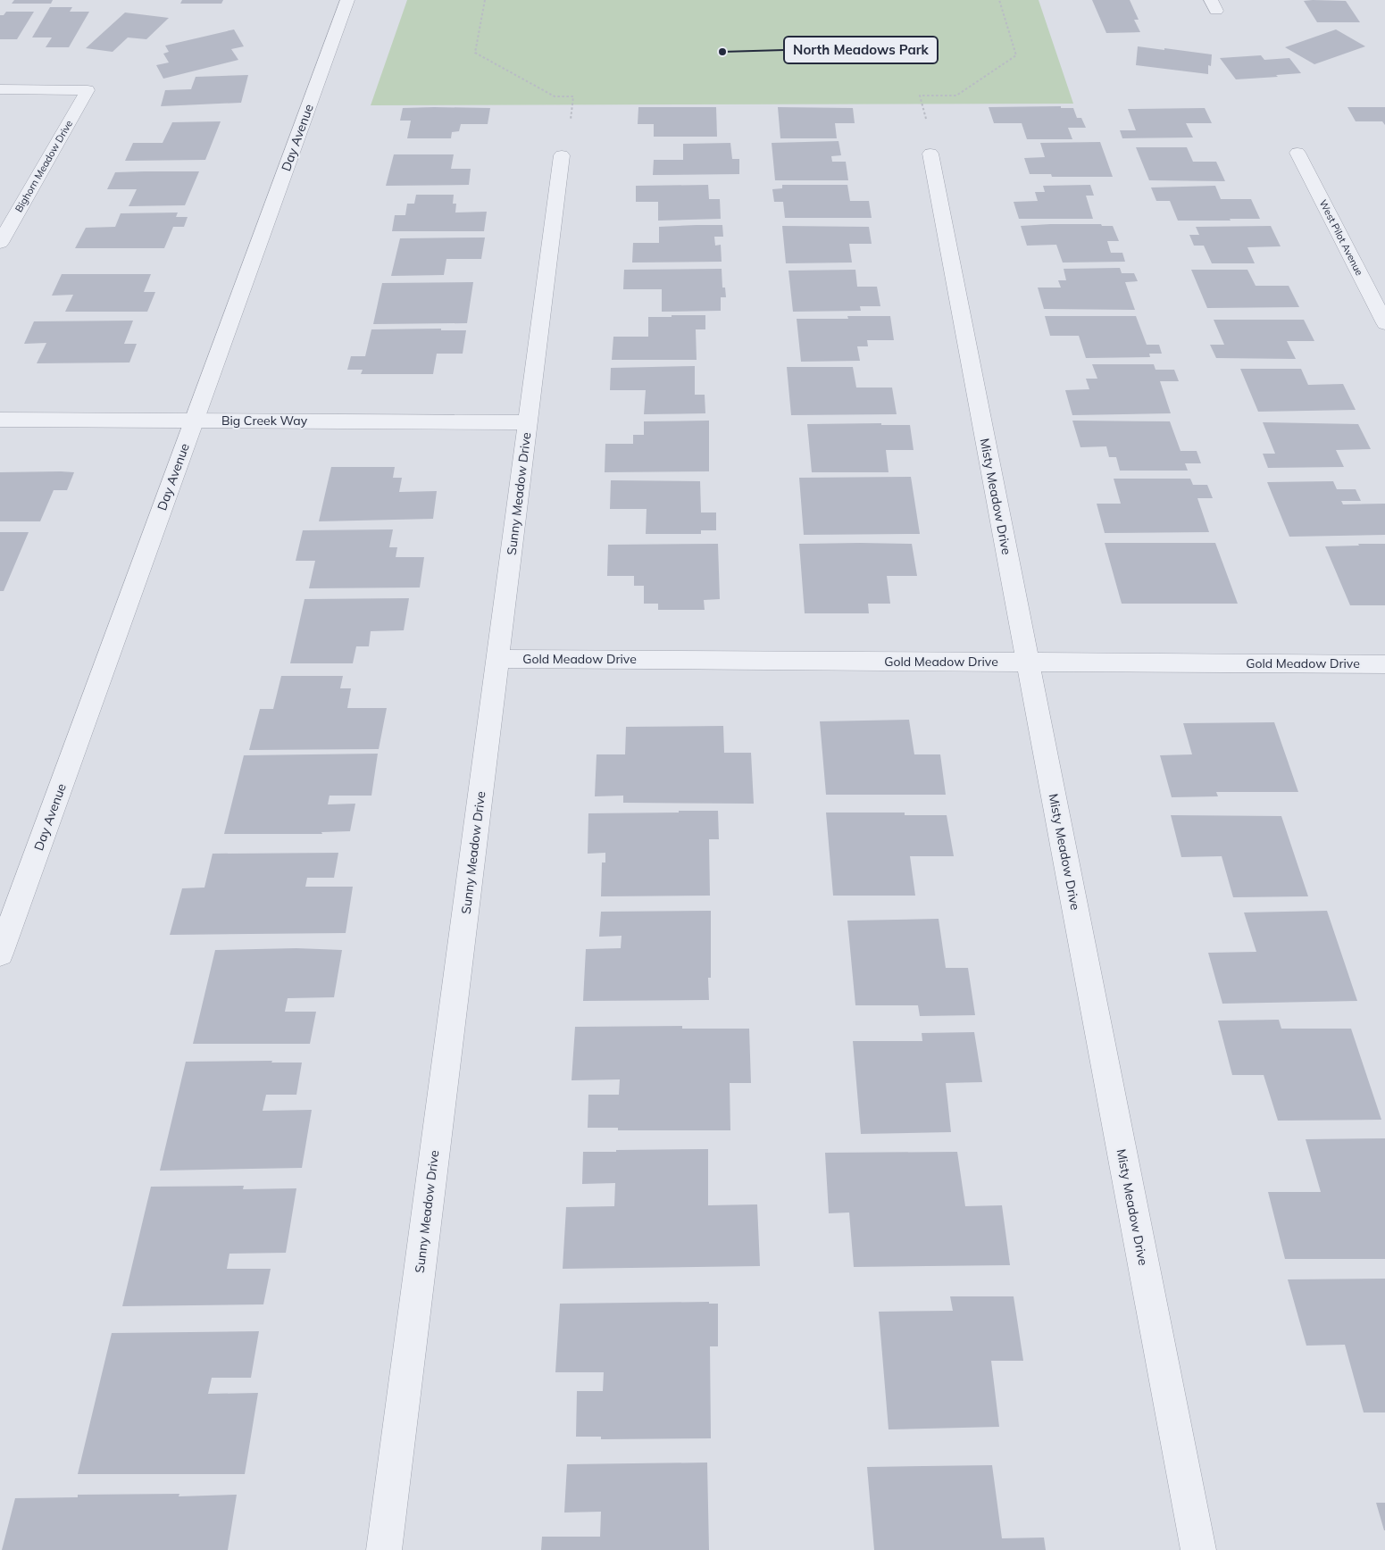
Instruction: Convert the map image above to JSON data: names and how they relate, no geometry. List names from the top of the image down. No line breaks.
{"streets":{"street":["Day Avenue","Bighorn Meadow Drive","West Pilot Avenue","Big Creek Way","Sunny Meadow Drive","Misty Meadow Drive","Gold Meadow Drive"]},"crossings":[["Day Avenue","Big Creek Way"],["Big Creek Way","Sunny Meadow Drive"],["Sunny Meadow Drive","Gold Meadow Drive"],["Misty Meadow Drive","Gold Meadow Drive"]],"places":["North Meadows Park"]}
